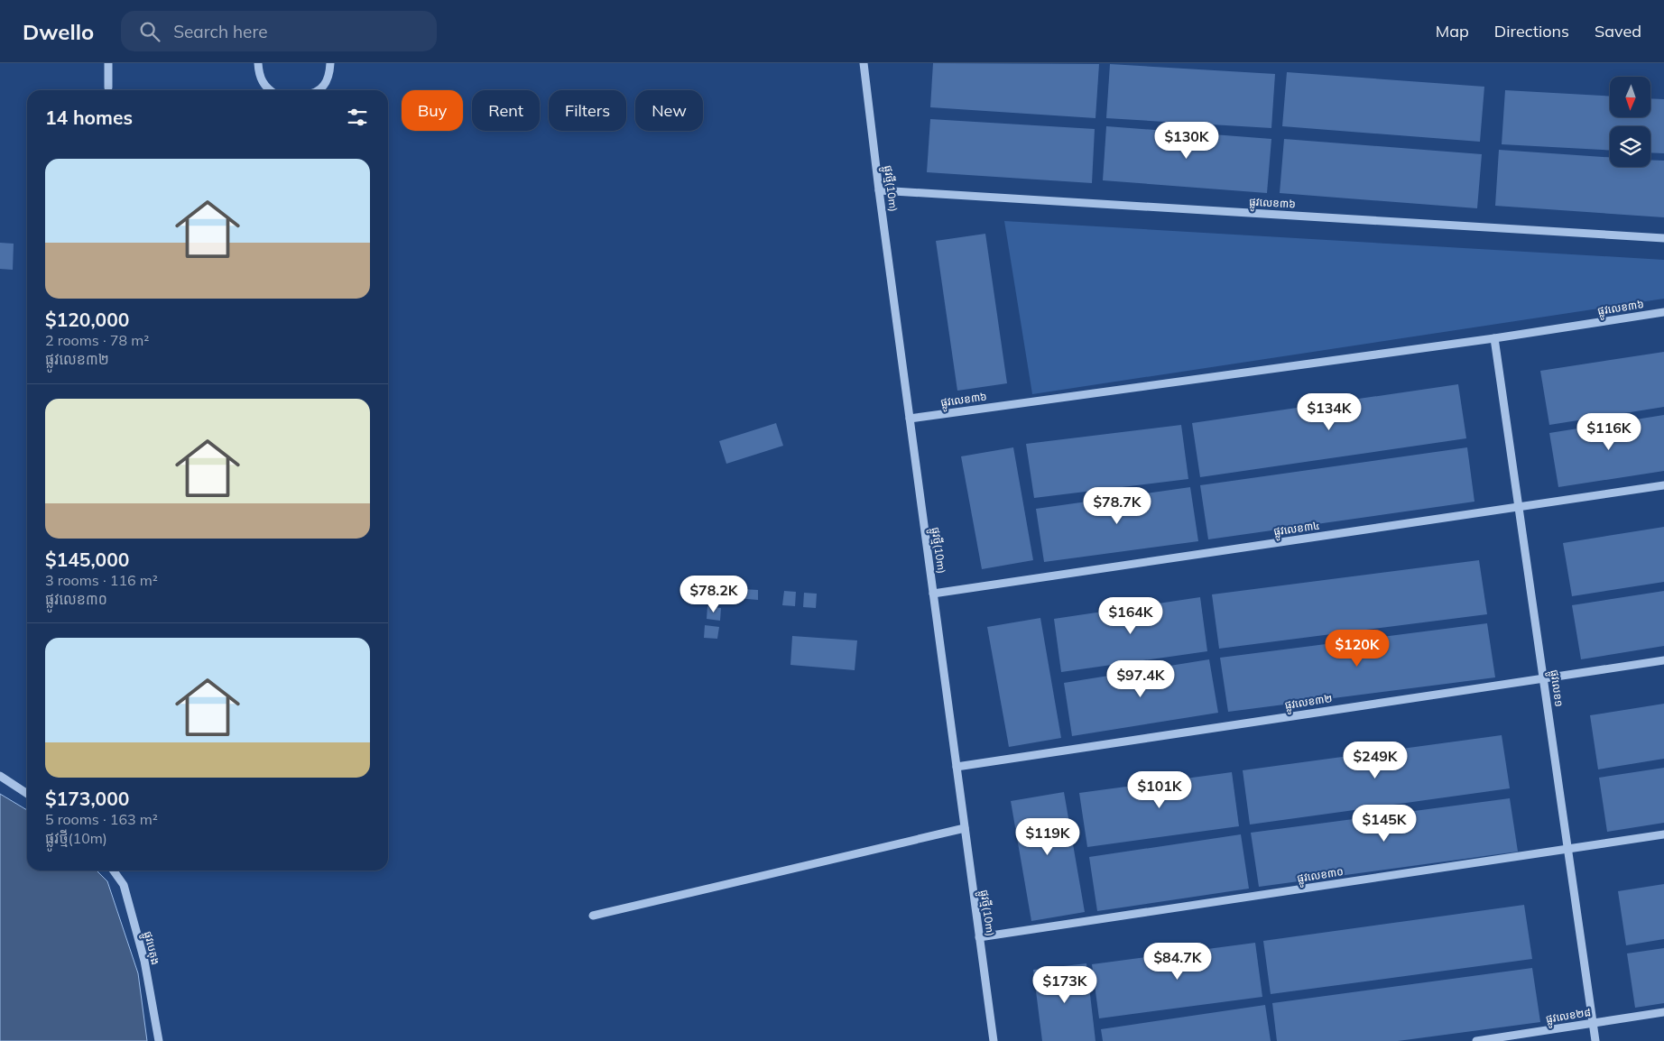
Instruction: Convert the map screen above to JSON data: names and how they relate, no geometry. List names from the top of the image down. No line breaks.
{"streets":{"street":["ផ្លូវថ្មី(10m)","ផ្លូវលេខ៣៦","ផ្លូវលេខ៣៤","ផ្លូវលេខ១","ផ្លូវលេខ៣២","ផ្លូវលេខ៣០","ផ្លូវបេតុង","ផ្លូវលេខ២៨"]},"crossings":[["ផ្លូវថ្មី(10m)","ផ្លូវលេខ៣៦"],["ផ្លូវថ្មី(10m)","ផ្លូវលេខ៣៤"],["ផ្លូវថ្មី(10m)","ផ្លូវលេខ៣២"],["ផ្លូវថ្មី(10m)","ផ្លូវលេខ៣០"],["ផ្លូវលេខ៣៦","ផ្លូវលេខ១"],["ផ្លូវលេខ៣៤","ផ្លូវលេខ១"],["ផ្លូវលេខ១","ផ្លូវលេខ៣២"],["ផ្លូវលេខ១","ផ្លូវលេខ៣០"],["ផ្លូវលេខ១","ផ្លូវលេខ២៨"]],"north":"bottom","page":{"header":"Dwello","search":"Search here","nav":["Map","Directions","Saved"],"chip":["Buy","Rent","Filters","New"],"heading":"14 homes","price":["$130K","$134K","$116K","$78.7K","$78.2K","$164K","$120K","$97.4K","$249K","$101K","$145K","$119K","$84.7K","$173K"],"list":[{"name":"$120,000","note":"2 rooms · 78 m² · ផ្លូវលេខ៣២"},{"name":"$145,000","note":"3 rooms · 116 m² · ផ្លូវលេខ៣០"},{"name":"$173,000","note":"5 rooms · 163 m² · ផ្លូវថ្មី(10m)"}]}}
